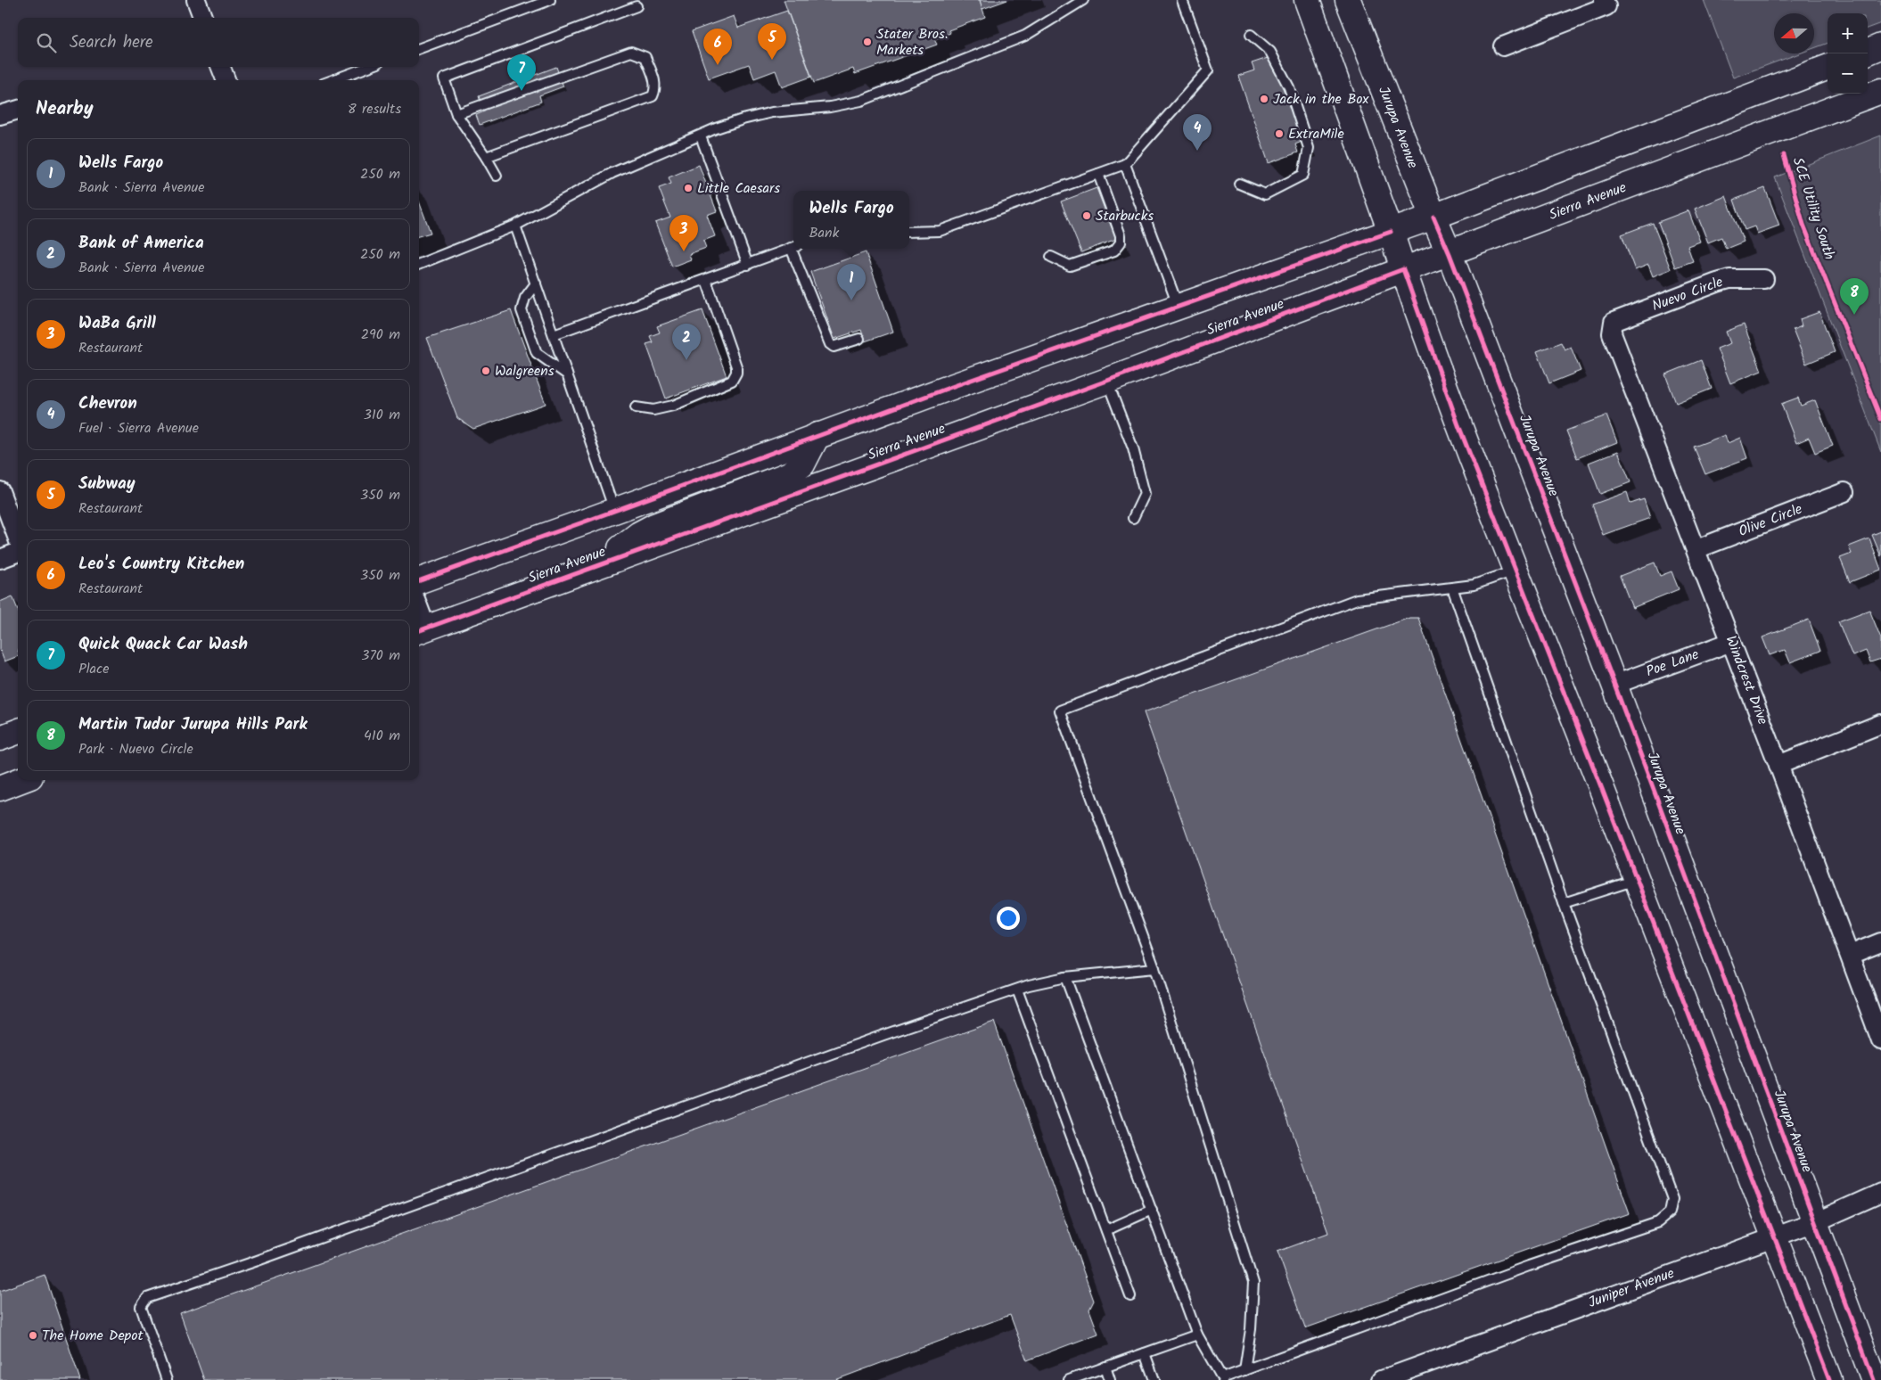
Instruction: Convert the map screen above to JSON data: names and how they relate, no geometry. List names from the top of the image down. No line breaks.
{"streets":{"main road":["Jurupa Avenue","Sierra Avenue"],"street":["Nuevo Circle","Olive Circle","Poe Lane","Windcrest Drive","Juniper Avenue"],"cycle path":["SCE Utility South"]},"crossings":[["Jurupa Avenue","Sierra Avenue"],["Jurupa Avenue","Poe Lane"],["Jurupa Avenue","Juniper Avenue"],["Nuevo Circle","Windcrest Drive"],["Olive Circle","Windcrest Drive"],["Poe Lane","Windcrest Drive"]],"places":["Stater Bros. Markets","Jack in the Box","ExtraMile","Little Caesars","Starbucks","Walgreens","The Home Depot"],"north":"left","page":{"map_buttons":["+","−"],"search":"Search here","pins":["5","6","7","4","3","1","8","2"],"heading":["Nearby","8 results"],"list":[{"mark":"1","name":"Wells Fargo","note":"Bank · Sierra Avenue","value":"250 m"},{"mark":"2","name":"Bank of America","note":"Bank · Sierra Avenue","value":"250 m"},{"mark":"3","name":"WaBa Grill","note":"Restaurant","value":"290 m"},{"mark":"4","name":"Chevron","note":"Fuel · Sierra Avenue","value":"310 m"},{"mark":"5","name":"Subway","note":"Restaurant","value":"350 m"},{"mark":"6","name":"Leo's Country Kitchen","note":"Restaurant","value":"350 m"},{"mark":"7","name":"Quick Quack Car Wash","note":"Place","value":"370 m"},{"mark":"8","name":"Martin Tudor Jurupa Hills Park","note":"Park · Nuevo Circle","value":"410 m"}],"popup":["Wells Fargo","Bank"]}}
